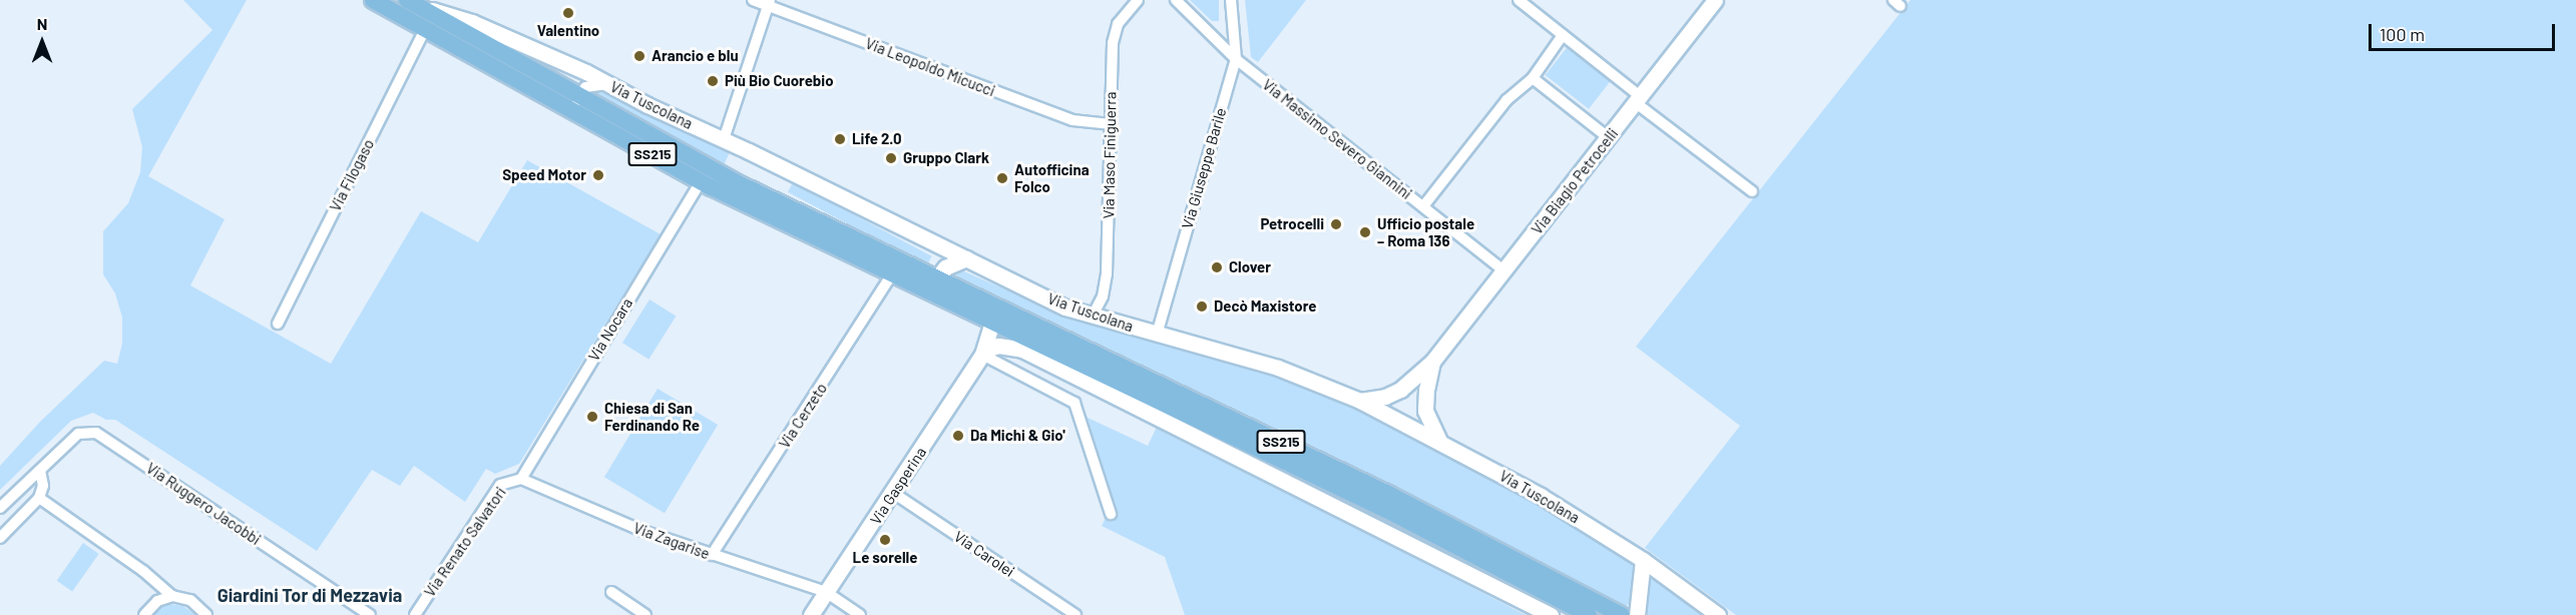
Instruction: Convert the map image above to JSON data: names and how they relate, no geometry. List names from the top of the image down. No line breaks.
{"streets":{"main road":["Via Tuscolana","SS215"],"street":["Via Leopoldo Micucci","Via Massimo Severo Giannini","Via Maso Finiguerra","Via Giuseppe Barile","Via Filogaso","Via Biagio Petrocelli","Via Nocara","Via Cerzeto","Via Gasperina","Via Ruggero Jacobbi","Via Zagarise","Via Renato Salvatori","Via Carolei"]},"crossings":[["Via Leopoldo Micucci","Via Maso Finiguerra"],["Via Tuscolana","Via Maso Finiguerra"],["Via Tuscolana","Via Giuseppe Barile"],["Via Tuscolana","Via Biagio Petrocelli"],["Via Massimo Severo Giannini","Via Giuseppe Barile"],["Via Massimo Severo Giannini","Via Biagio Petrocelli"],["SS215","Via Filogaso"],["SS215","Via Nocara"],["SS215","Via Cerzeto"],["SS215","Via Gasperina"],["Via Nocara","Via Zagarise"],["Via Nocara","Via Renato Salvatori"],["Via Cerzeto","Via Zagarise"],["Via Gasperina","Via Zagarise"],["Via Gasperina","Via Carolei"],["Via Zagarise","Via Renato Salvatori"]],"districts":["Giardini Tor di Mezzavia"],"places":["Valentino","Arancio e blu","Più Bio Cuorebio","Life 2.0","Gruppo Clark","Speed Motor","Autofficina Folco","Petrocelli","Ufficio postale – Roma 136","Clover","Decò Maxistore","Chiesa di San Ferdinando Re","Da Michi & Gio'","Le sorelle"],"scale_bar":"100 m","north":"top"}
